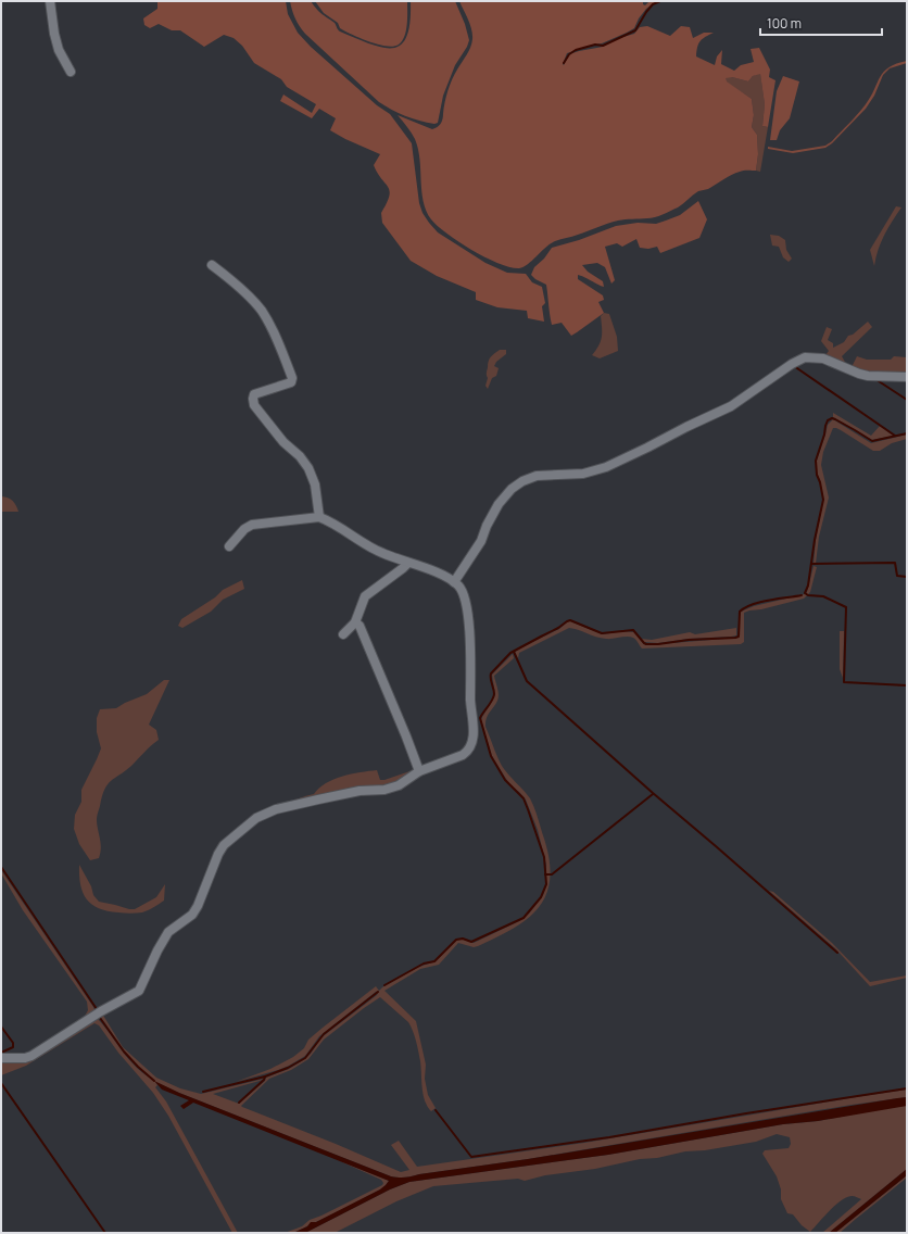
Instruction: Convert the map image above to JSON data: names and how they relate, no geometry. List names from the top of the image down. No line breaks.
{"scale_bar":"100 m"}
